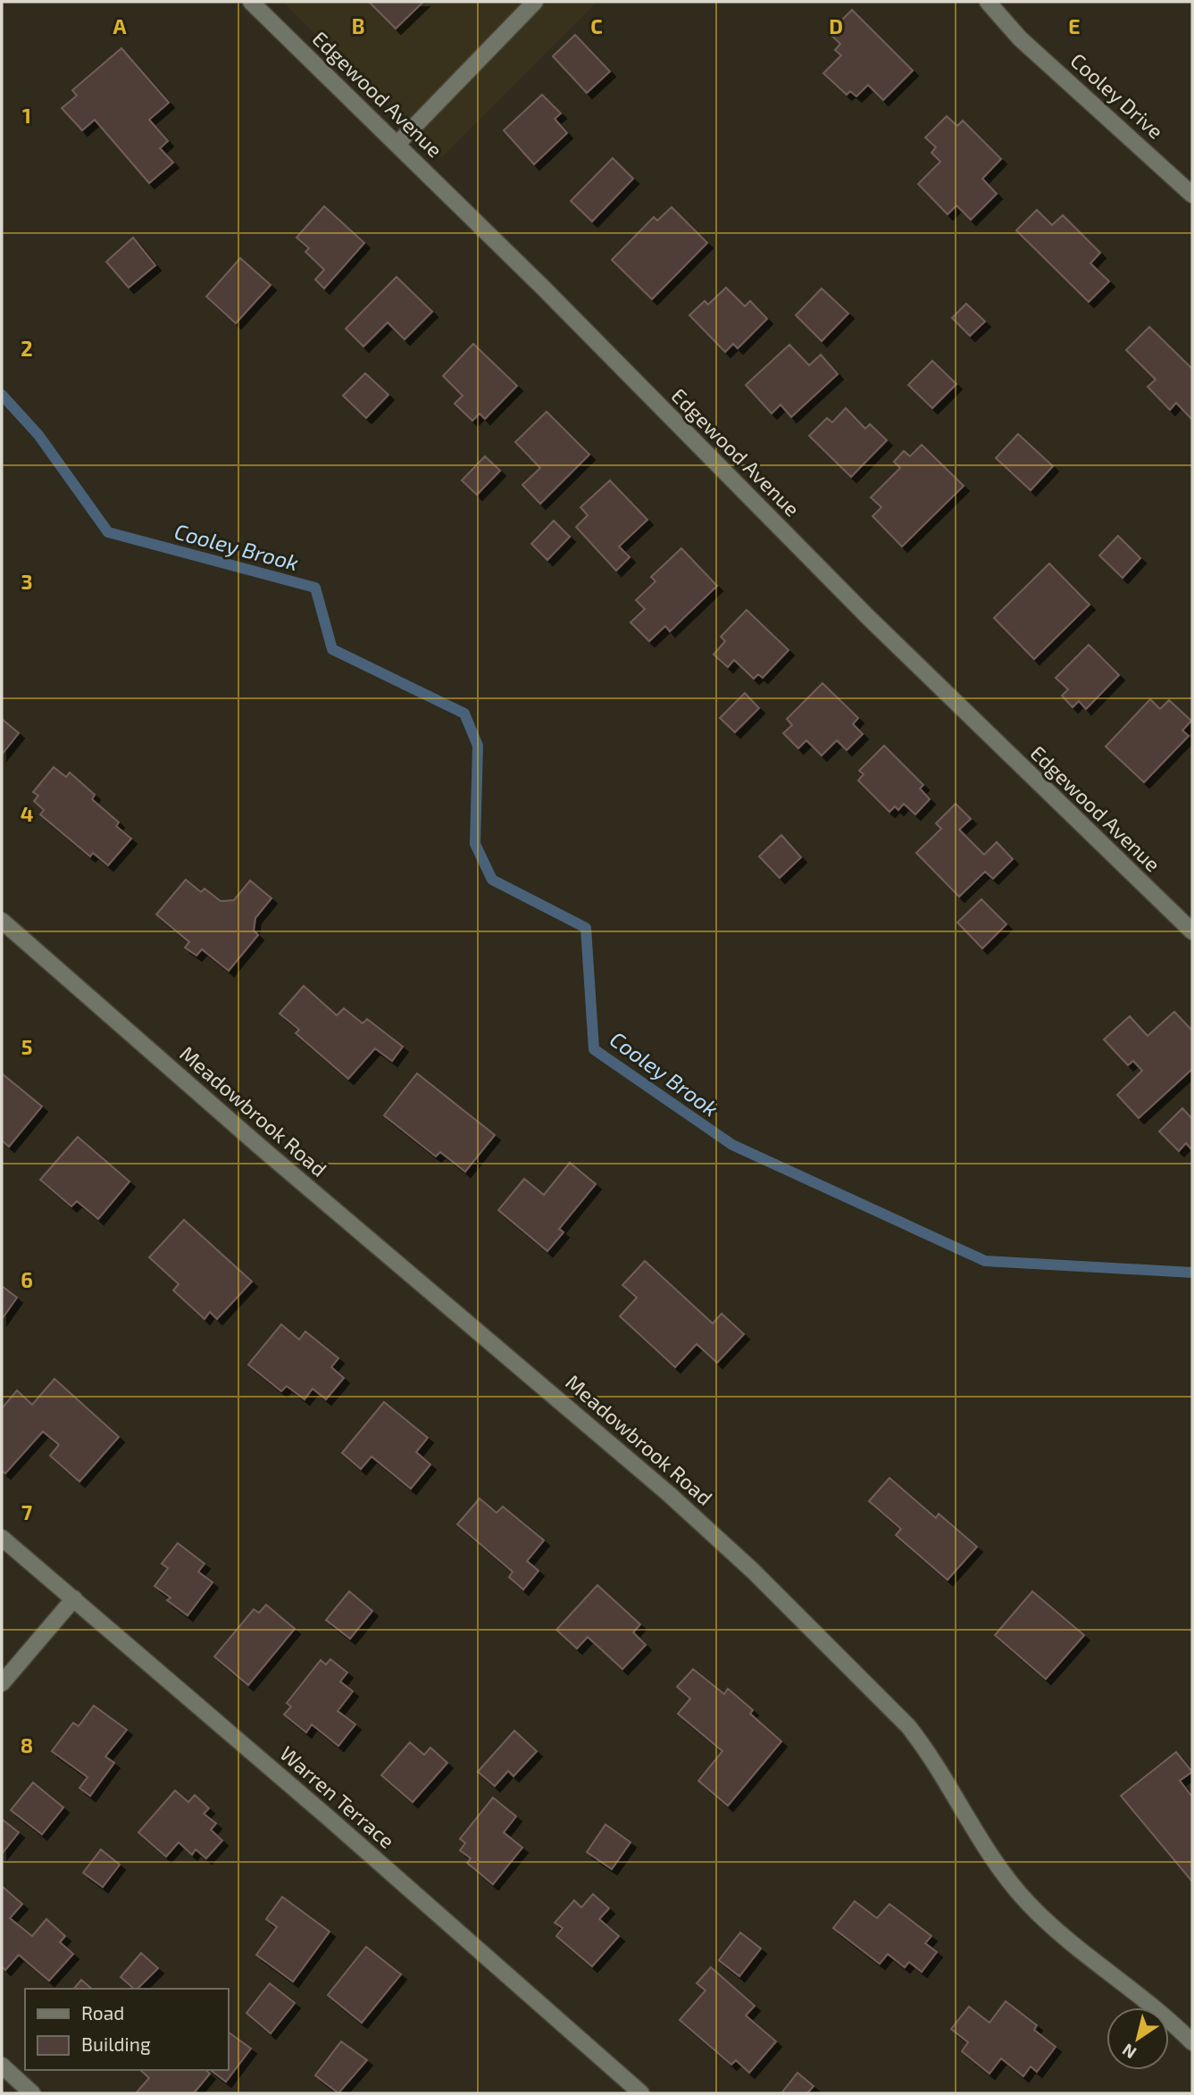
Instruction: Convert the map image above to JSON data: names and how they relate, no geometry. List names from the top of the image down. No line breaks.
{"streets":{"street":["Edgewood Avenue","Cooley Drive","Meadowbrook Road","Warren Terrace"]},"water":["Cooley Brook"],"legend":["Road","Building"],"north":"bottom left","grid":{"columns":["A","B","C","D","E"],"rows":["1","2","3","4","5","6","7","8"]}}
